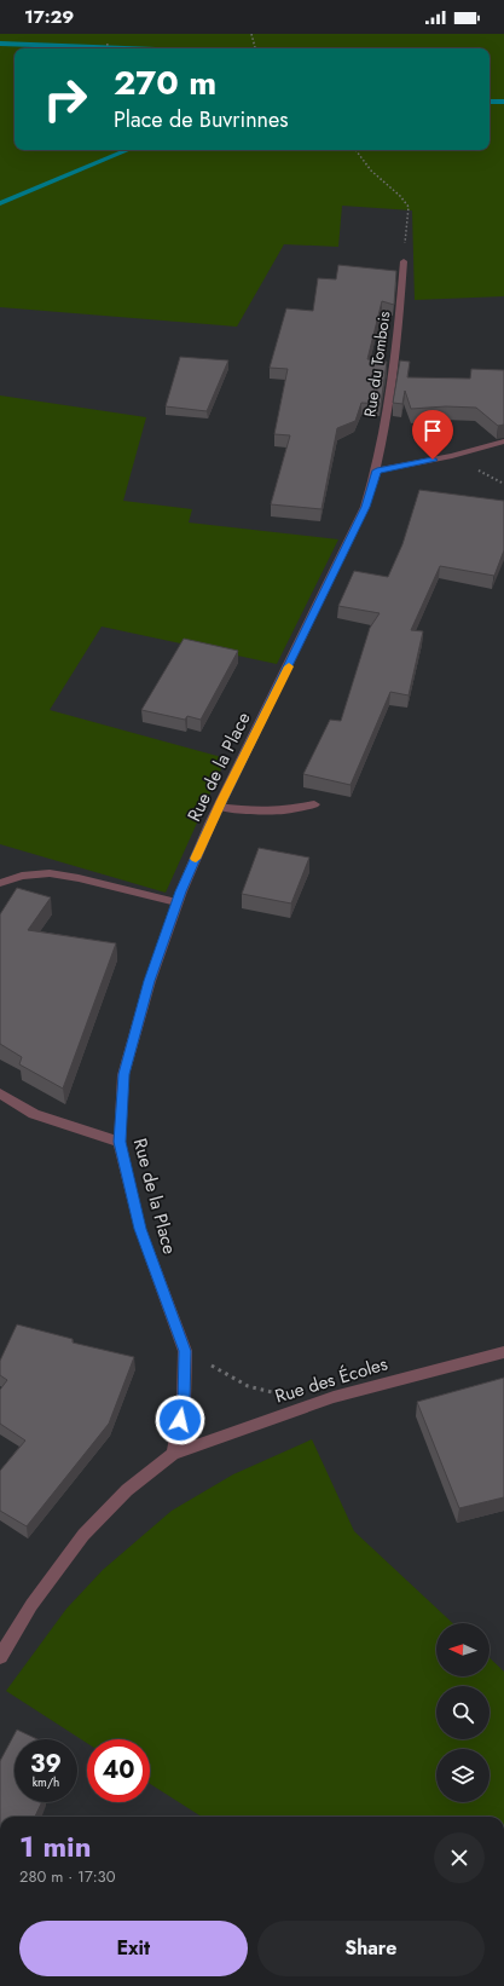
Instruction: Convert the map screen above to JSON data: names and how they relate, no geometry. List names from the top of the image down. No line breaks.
{"streets":{"street":["Rue du Tombois","Rue de la Place","Rue des Écoles"]},"crossings":[["Rue du Tombois","Rue de la Place"],["Rue de la Place","Rue des Écoles"]],"north":"left","page":{"status":"17:29","turn":["270 m","Place de Buvrinnes"],"speed":"39 km/h","limit":"40","heading":["1 min","280 m · 17:30"],"buttons":["Exit","Share"]}}
